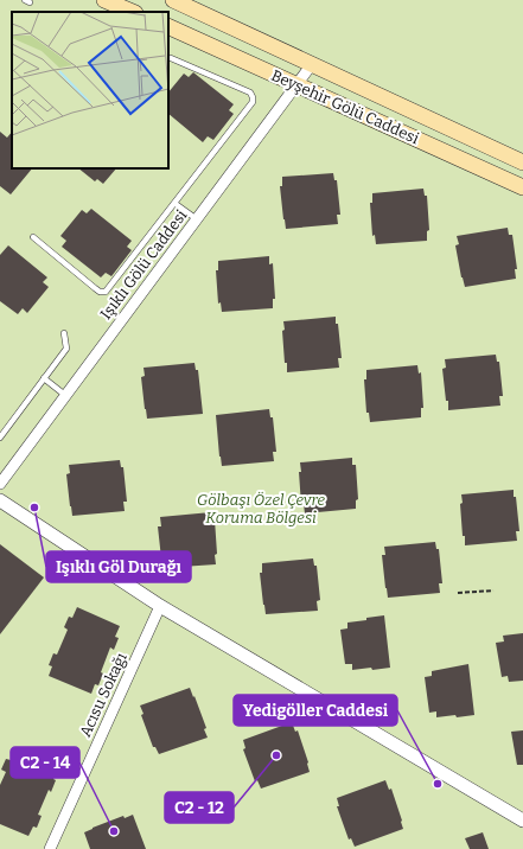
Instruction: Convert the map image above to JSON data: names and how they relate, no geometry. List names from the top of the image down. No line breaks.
{"streets":{"main road":["Beyşehir Gölü Caddesi"],"street":["Işıklı Gölü Caddesi","Acısu Sokağı"]},"crossings":[["Beyşehir Gölü Caddesi","Işıklı Gölü Caddesi"]],"parks":["Gölbaşı Özel Çevre Koruma Bölgesi"],"places":["Işıklı Göl Durağı","C2 - 12","Yedigöller Caddesi","C2 - 14"]}
